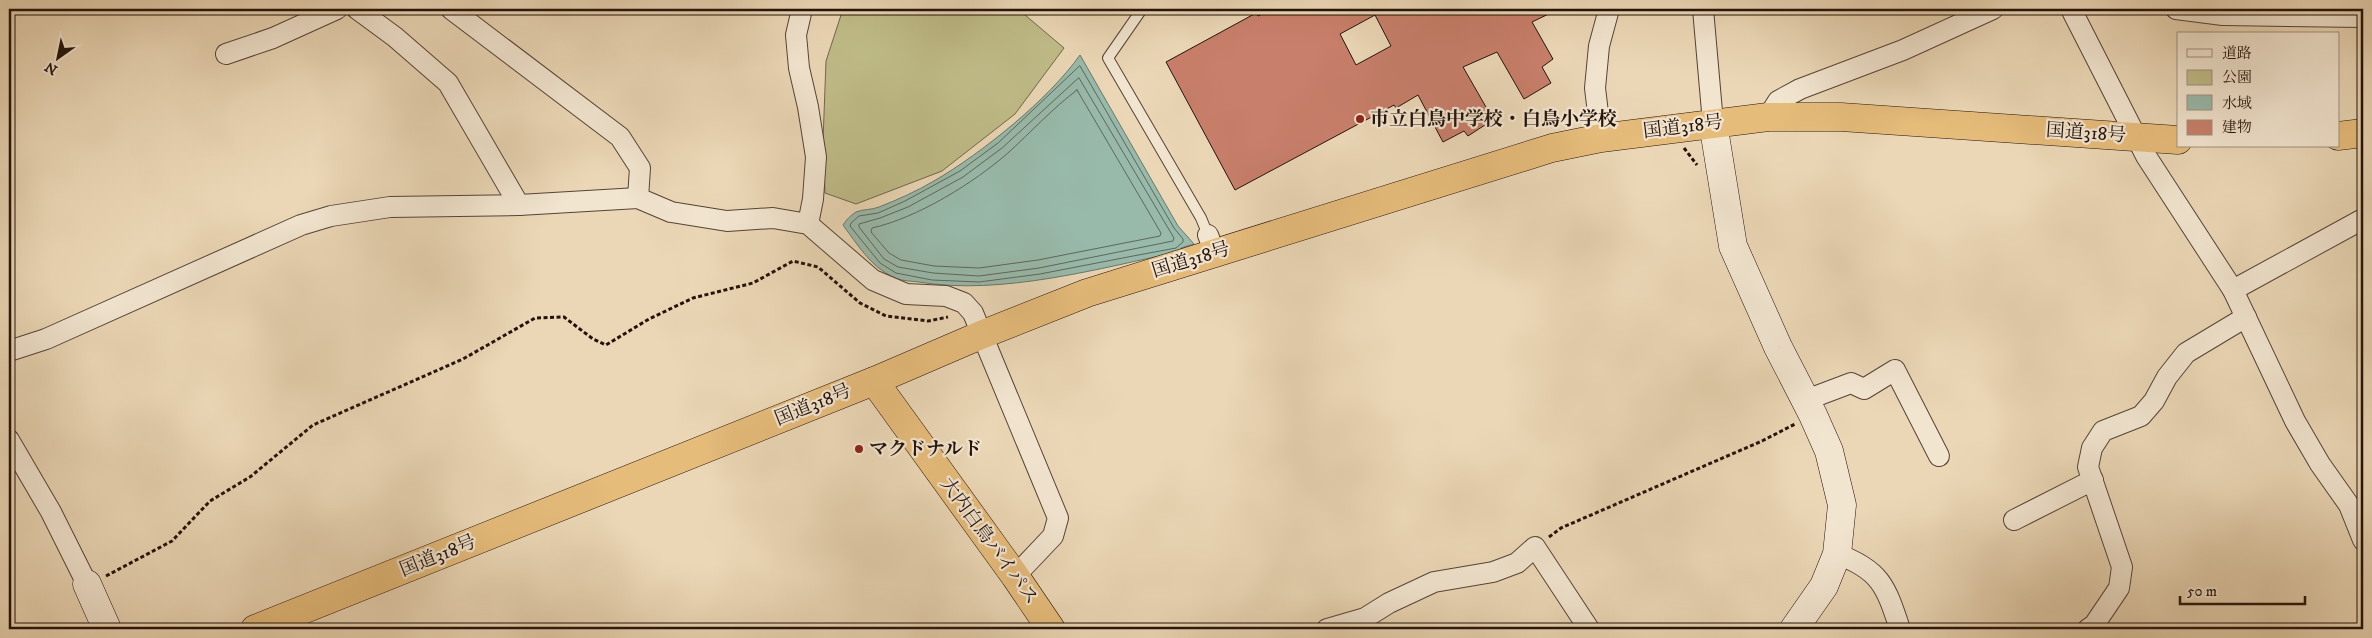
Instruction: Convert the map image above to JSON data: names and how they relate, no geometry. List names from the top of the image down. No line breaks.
{"streets":{"highway":["国道318号","大内白鳥バイパス"]},"crossings":[["国道318号","大内白鳥バイパス"]],"places":["市立白鳥中学校・白鳥小学校","マクドナルド"],"legend":["道路","公園","水域","建物"],"scale_bar":"50 m","north":"bottom left"}
